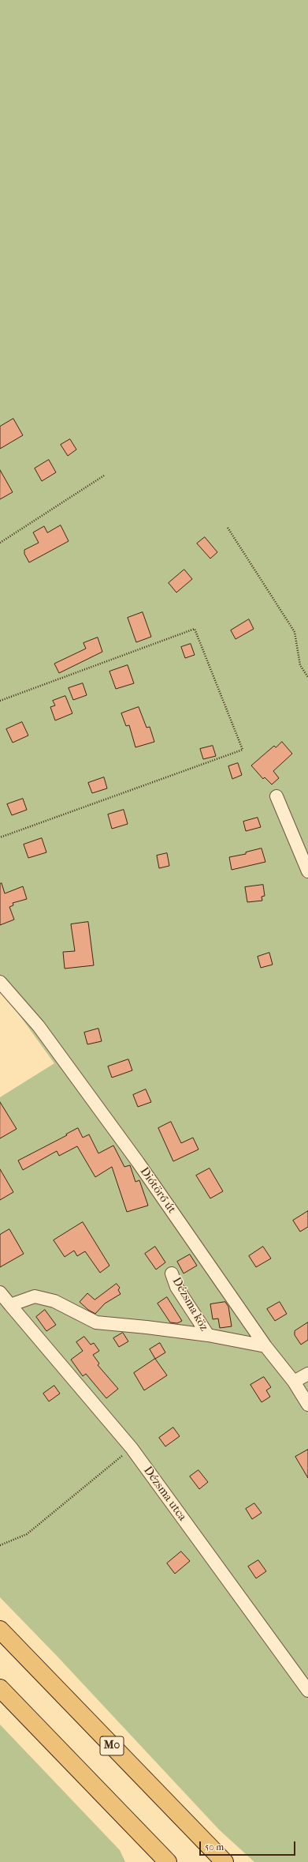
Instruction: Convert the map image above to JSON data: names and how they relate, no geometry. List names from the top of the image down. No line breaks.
{"streets":{"highway":["M0"],"street":["Diótörő út","Dézsma köz","Dézsma utca"]},"scale_bar":"50 m"}
